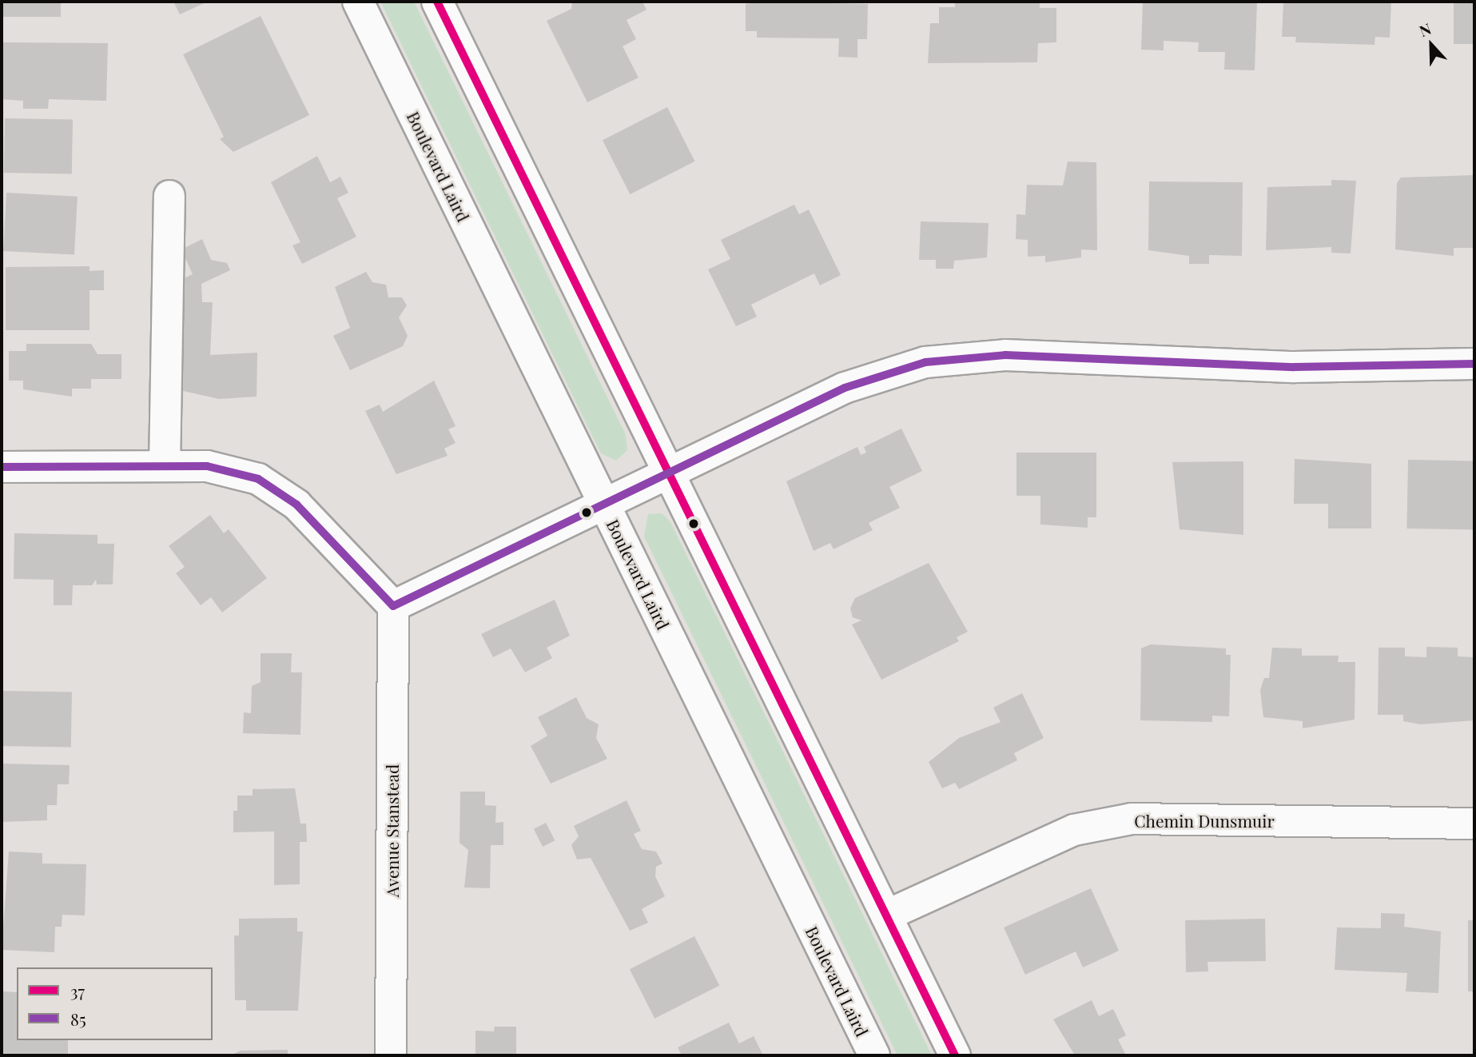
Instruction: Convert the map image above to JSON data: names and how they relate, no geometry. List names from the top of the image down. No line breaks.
{"streets":{"street":["Boulevard Laird","Chemin Dunsmuir","Avenue Stanstead"]},"lines":["transit line 37","transit line 85"],"legend":["37","85"],"north":"top"}
